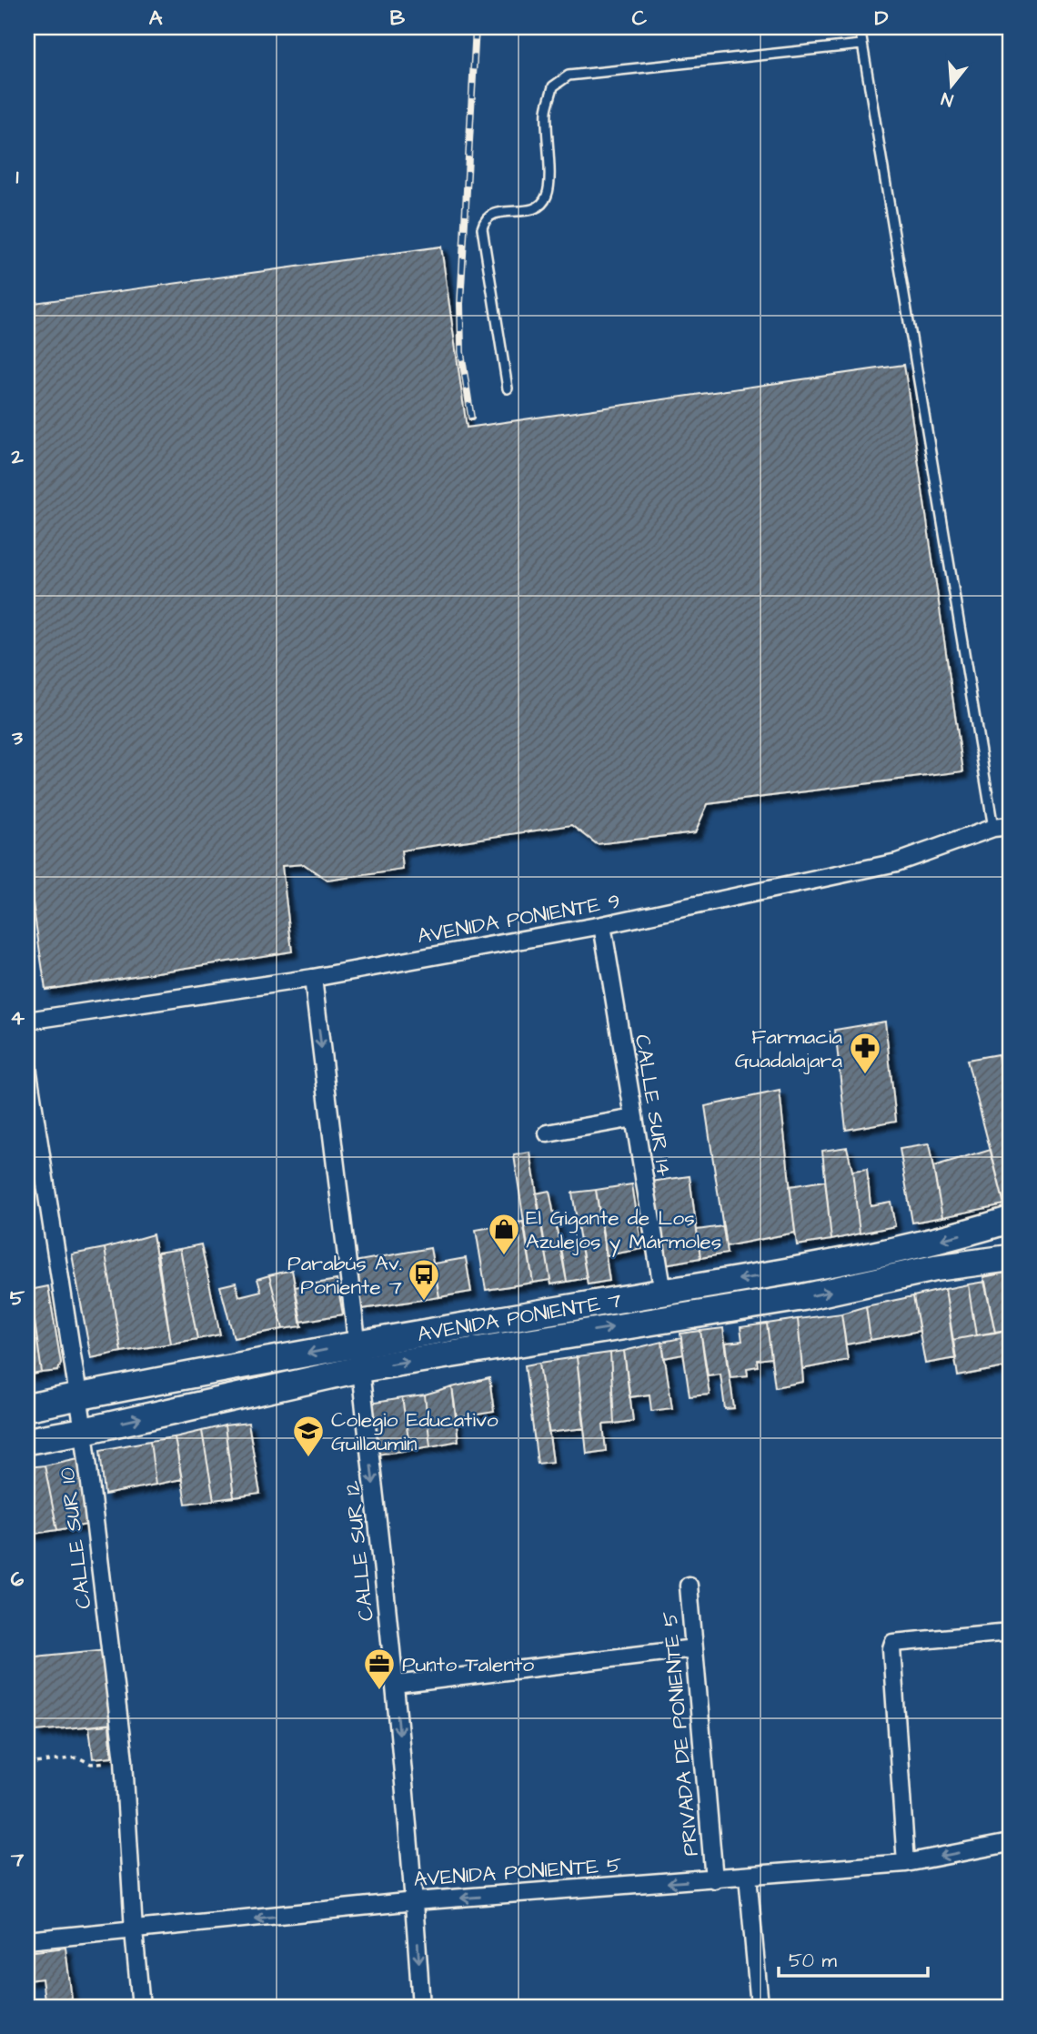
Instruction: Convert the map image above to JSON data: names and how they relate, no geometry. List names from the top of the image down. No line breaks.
{"streets":{"main road":["AVENIDA PONIENTE 7"],"street":["AVENIDA PONIENTE 9","CALLE SUR 14","CALLE SUR 10","CALLE SUR 12","PRIVADA DE PONIENTE 5","AVENIDA PONIENTE 5"]},"crossings":[["AVENIDA PONIENTE 9","CALLE SUR 14"],["AVENIDA PONIENTE 9","CALLE SUR 12"],["CALLE SUR 14","AVENIDA PONIENTE 7"],["AVENIDA PONIENTE 7","CALLE SUR 10"],["AVENIDA PONIENTE 7","CALLE SUR 12"],["CALLE SUR 10","AVENIDA PONIENTE 5"],["CALLE SUR 12","AVENIDA PONIENTE 5"],["PRIVADA DE PONIENTE 5","AVENIDA PONIENTE 5"]],"one_way":["CALLE SUR 12","AVENIDA PONIENTE 5"],"places":{"pharmacy":["Farmacia Guadalajara"],"shop":["El Gigante de Los Azulejos y Mármoles"],"bus stop":["Parabús Av. Poniente 7"],"school or university":["Colegio Educativo Guillaumin"],"office":["Punto Talento"]},"scale_bar":"50 m","north":"bottom","grid":{"columns":["A","B","C","D"],"rows":["1","2","3","4","5","6","7"]}}
